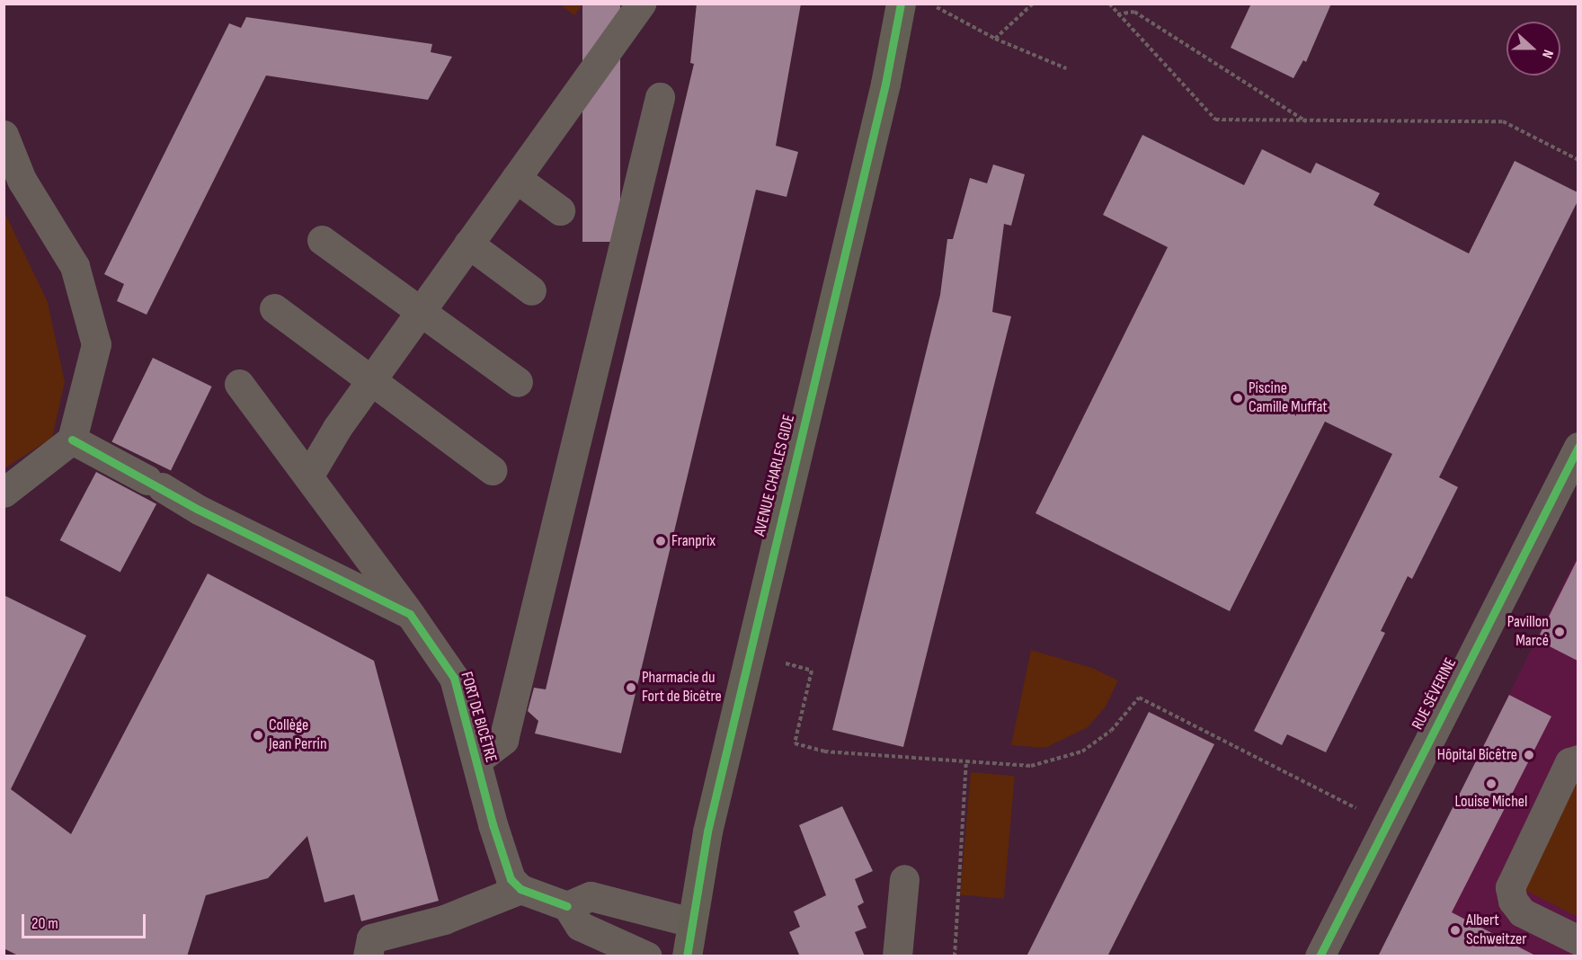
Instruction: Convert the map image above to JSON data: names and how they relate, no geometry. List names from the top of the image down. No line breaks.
{"streets":{"main road":["AVENUE CHARLES GIDE"],"street":["RUE SÉVERINE","FORT DE BICÊTRE"]},"places":["Piscine Camille Muffat","Franprix","Pavillon Marcé","Pharmacie du Fort de Bicêtre","Collège Jean Perrin","Hôpital Bicêtre","Louise Michel","Albert Schweitzer"],"scale_bar":"20 m","north":"right"}
